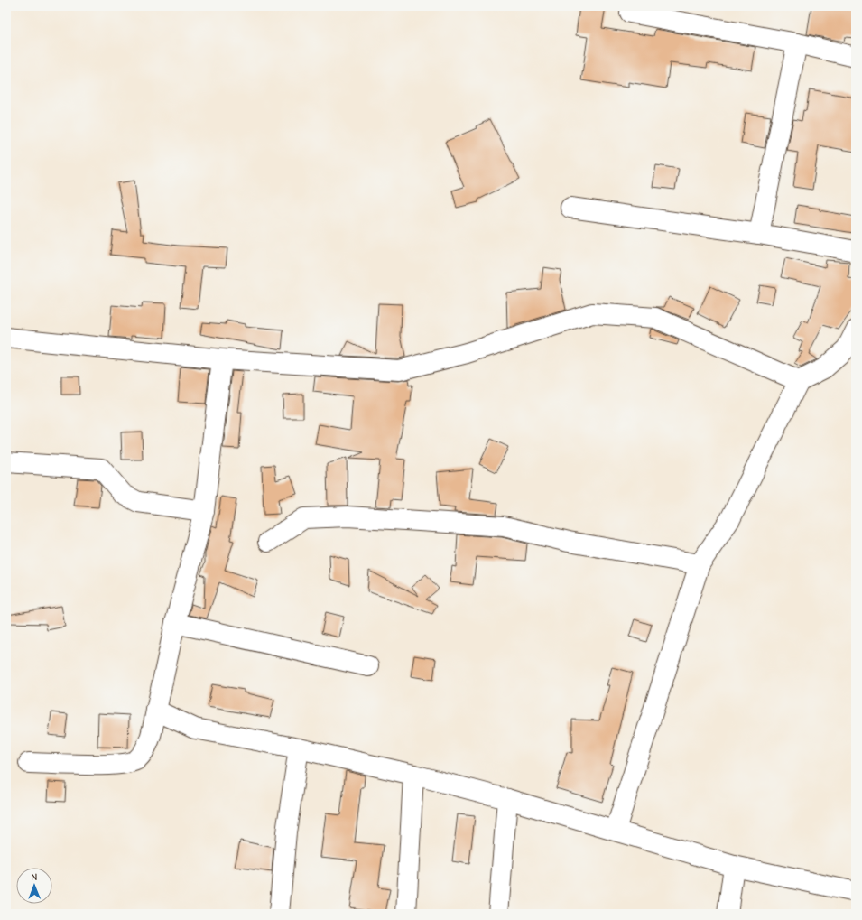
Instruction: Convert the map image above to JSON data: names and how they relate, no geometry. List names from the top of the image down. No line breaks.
{"north":"top"}
